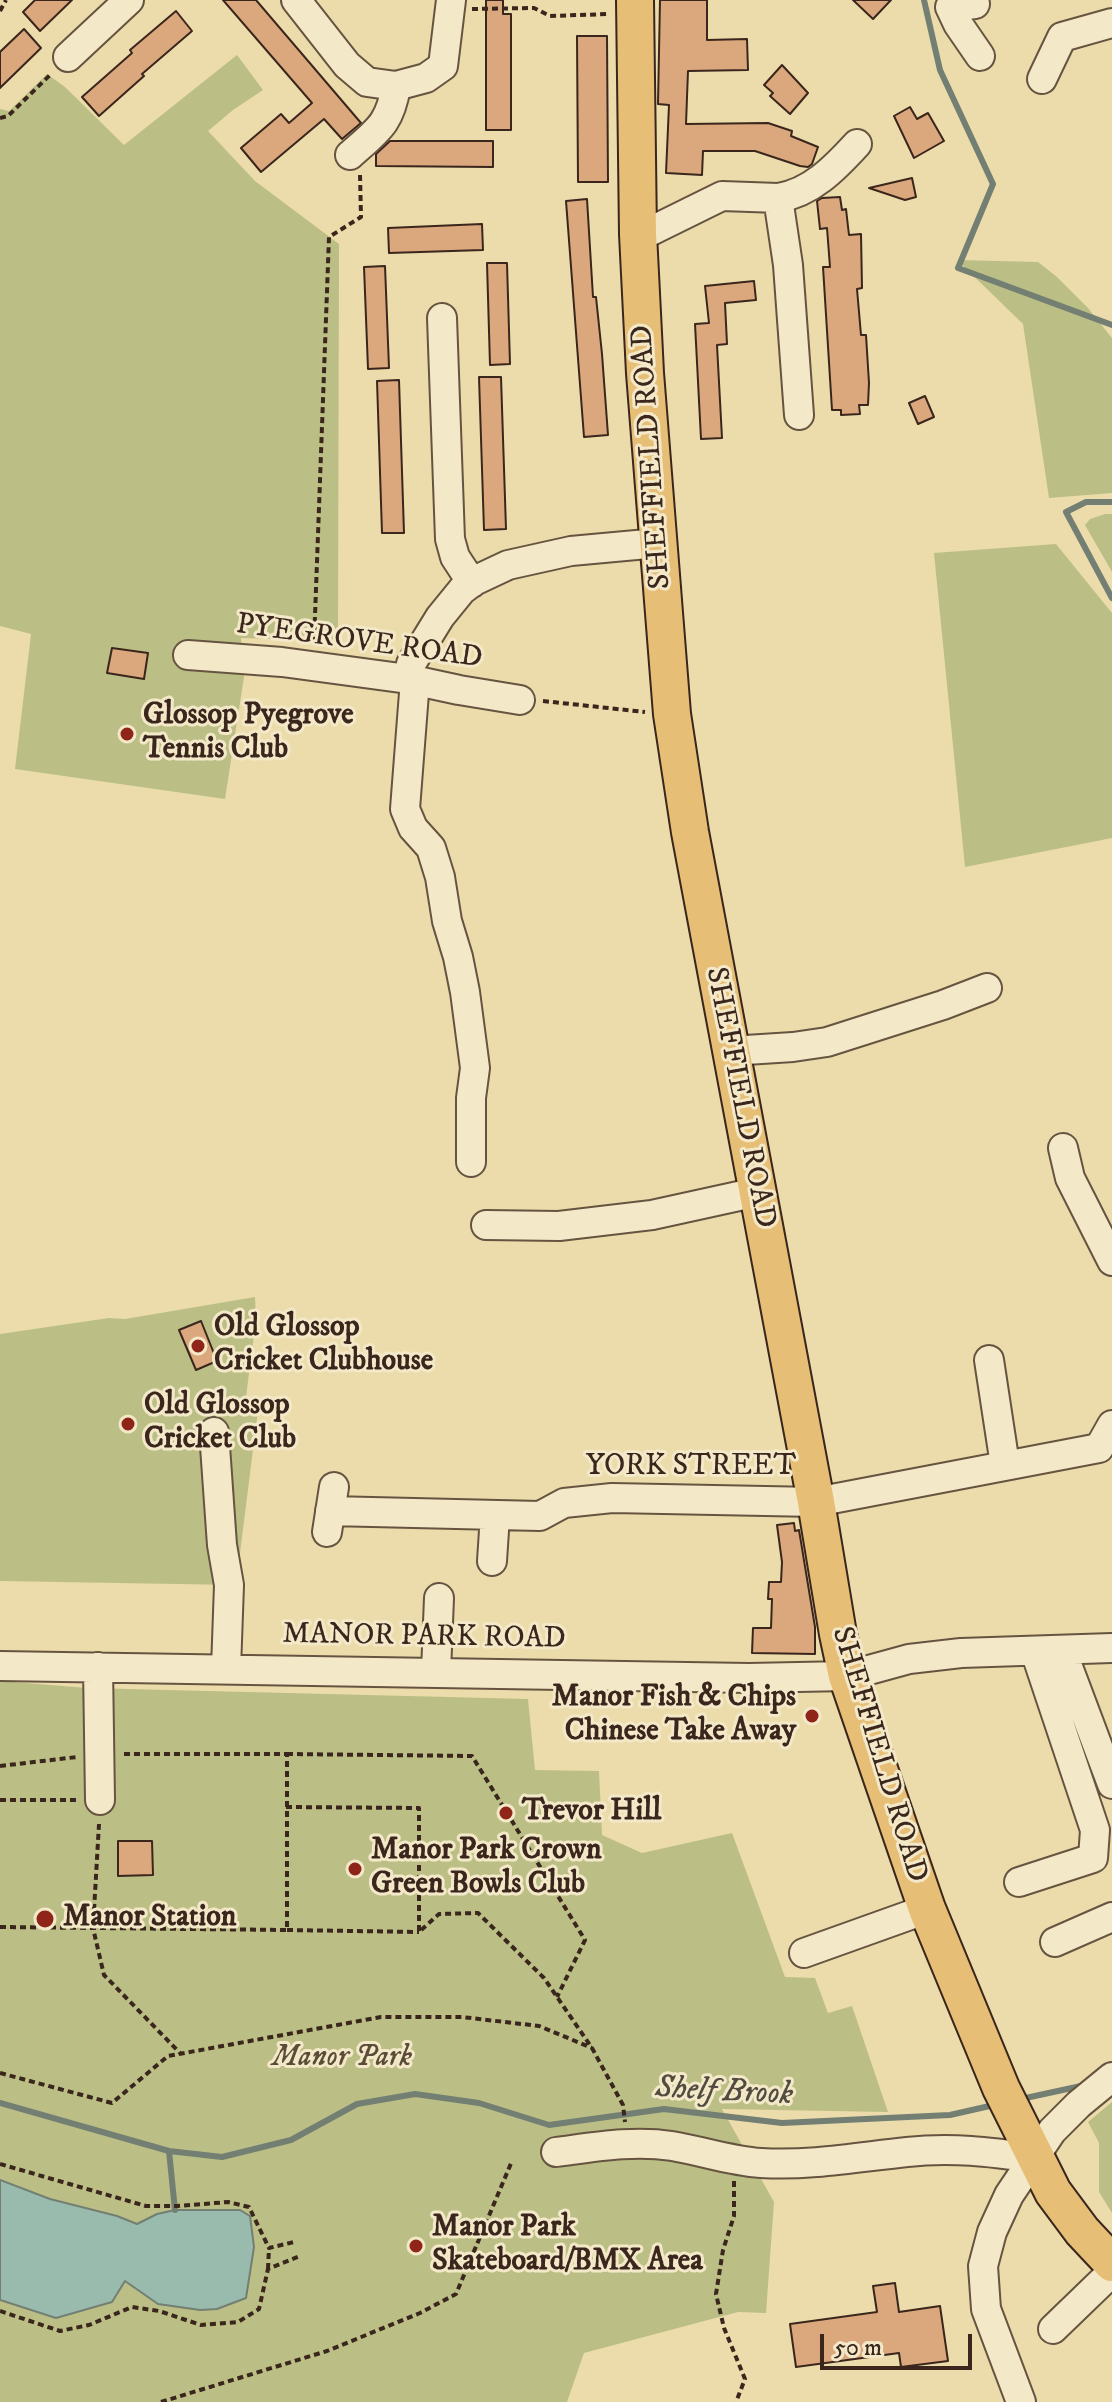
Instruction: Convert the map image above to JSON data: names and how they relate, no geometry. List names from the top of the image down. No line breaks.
{"streets":{"main road":["SHEFFIELD ROAD"],"street":["PYEGROVE ROAD","YORK STREET","MANOR PARK ROAD"]},"crossings":[["SHEFFIELD ROAD","YORK STREET"],["SHEFFIELD ROAD","MANOR PARK ROAD"]],"water":["Shelf Brook"],"parks":["Manor Park"],"places":["Glossop Pyegrove Tennis Club","Old Glossop Cricket Clubhouse","Old Glossop Cricket Club","Manor Fish & Chips Chinese Take Away","Trevor Hill","Manor Park Crown Green Bowls Club","Manor Station","Manor Park Skateboard/BMX Area"],"scale_bar":"50 m"}
